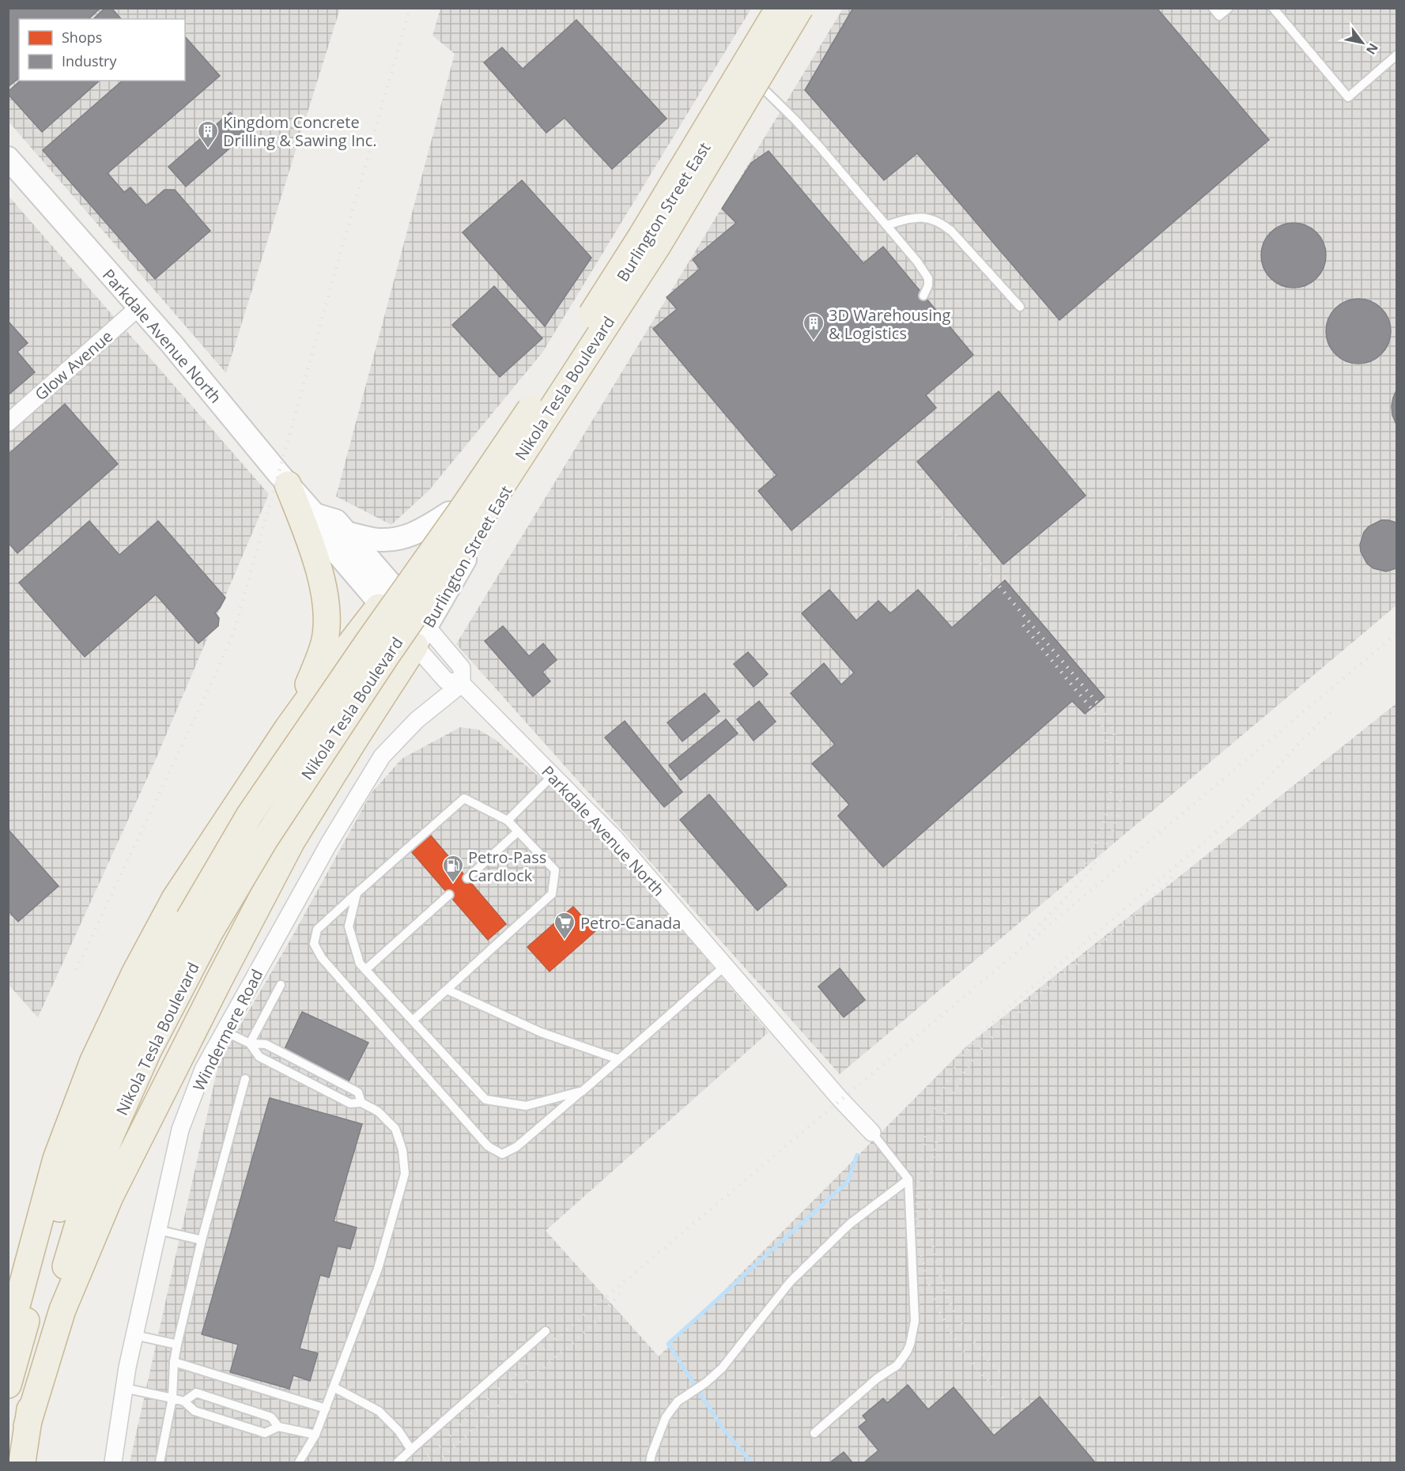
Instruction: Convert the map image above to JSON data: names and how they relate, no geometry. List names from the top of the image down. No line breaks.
{"streets":{"highway":["Nikola Tesla Boulevard"],"main road":["Burlington Street East","Parkdale Avenue North"],"street":["Glow Avenue","Windermere Road"]},"crossings":[["Burlington Street East","Parkdale Avenue North"],["Parkdale Avenue North","Glow Avenue"],["Parkdale Avenue North","Windermere Road"]],"places":{"building":["Kingdom Concrete Drilling & Sawing Inc.","3D Warehousing & Logistics"],"fuel station":["Petro-Pass Cardlock"],"supermarket":["Petro-Canada"]},"legend":["Shops","Industry"],"north":"bottom right"}
